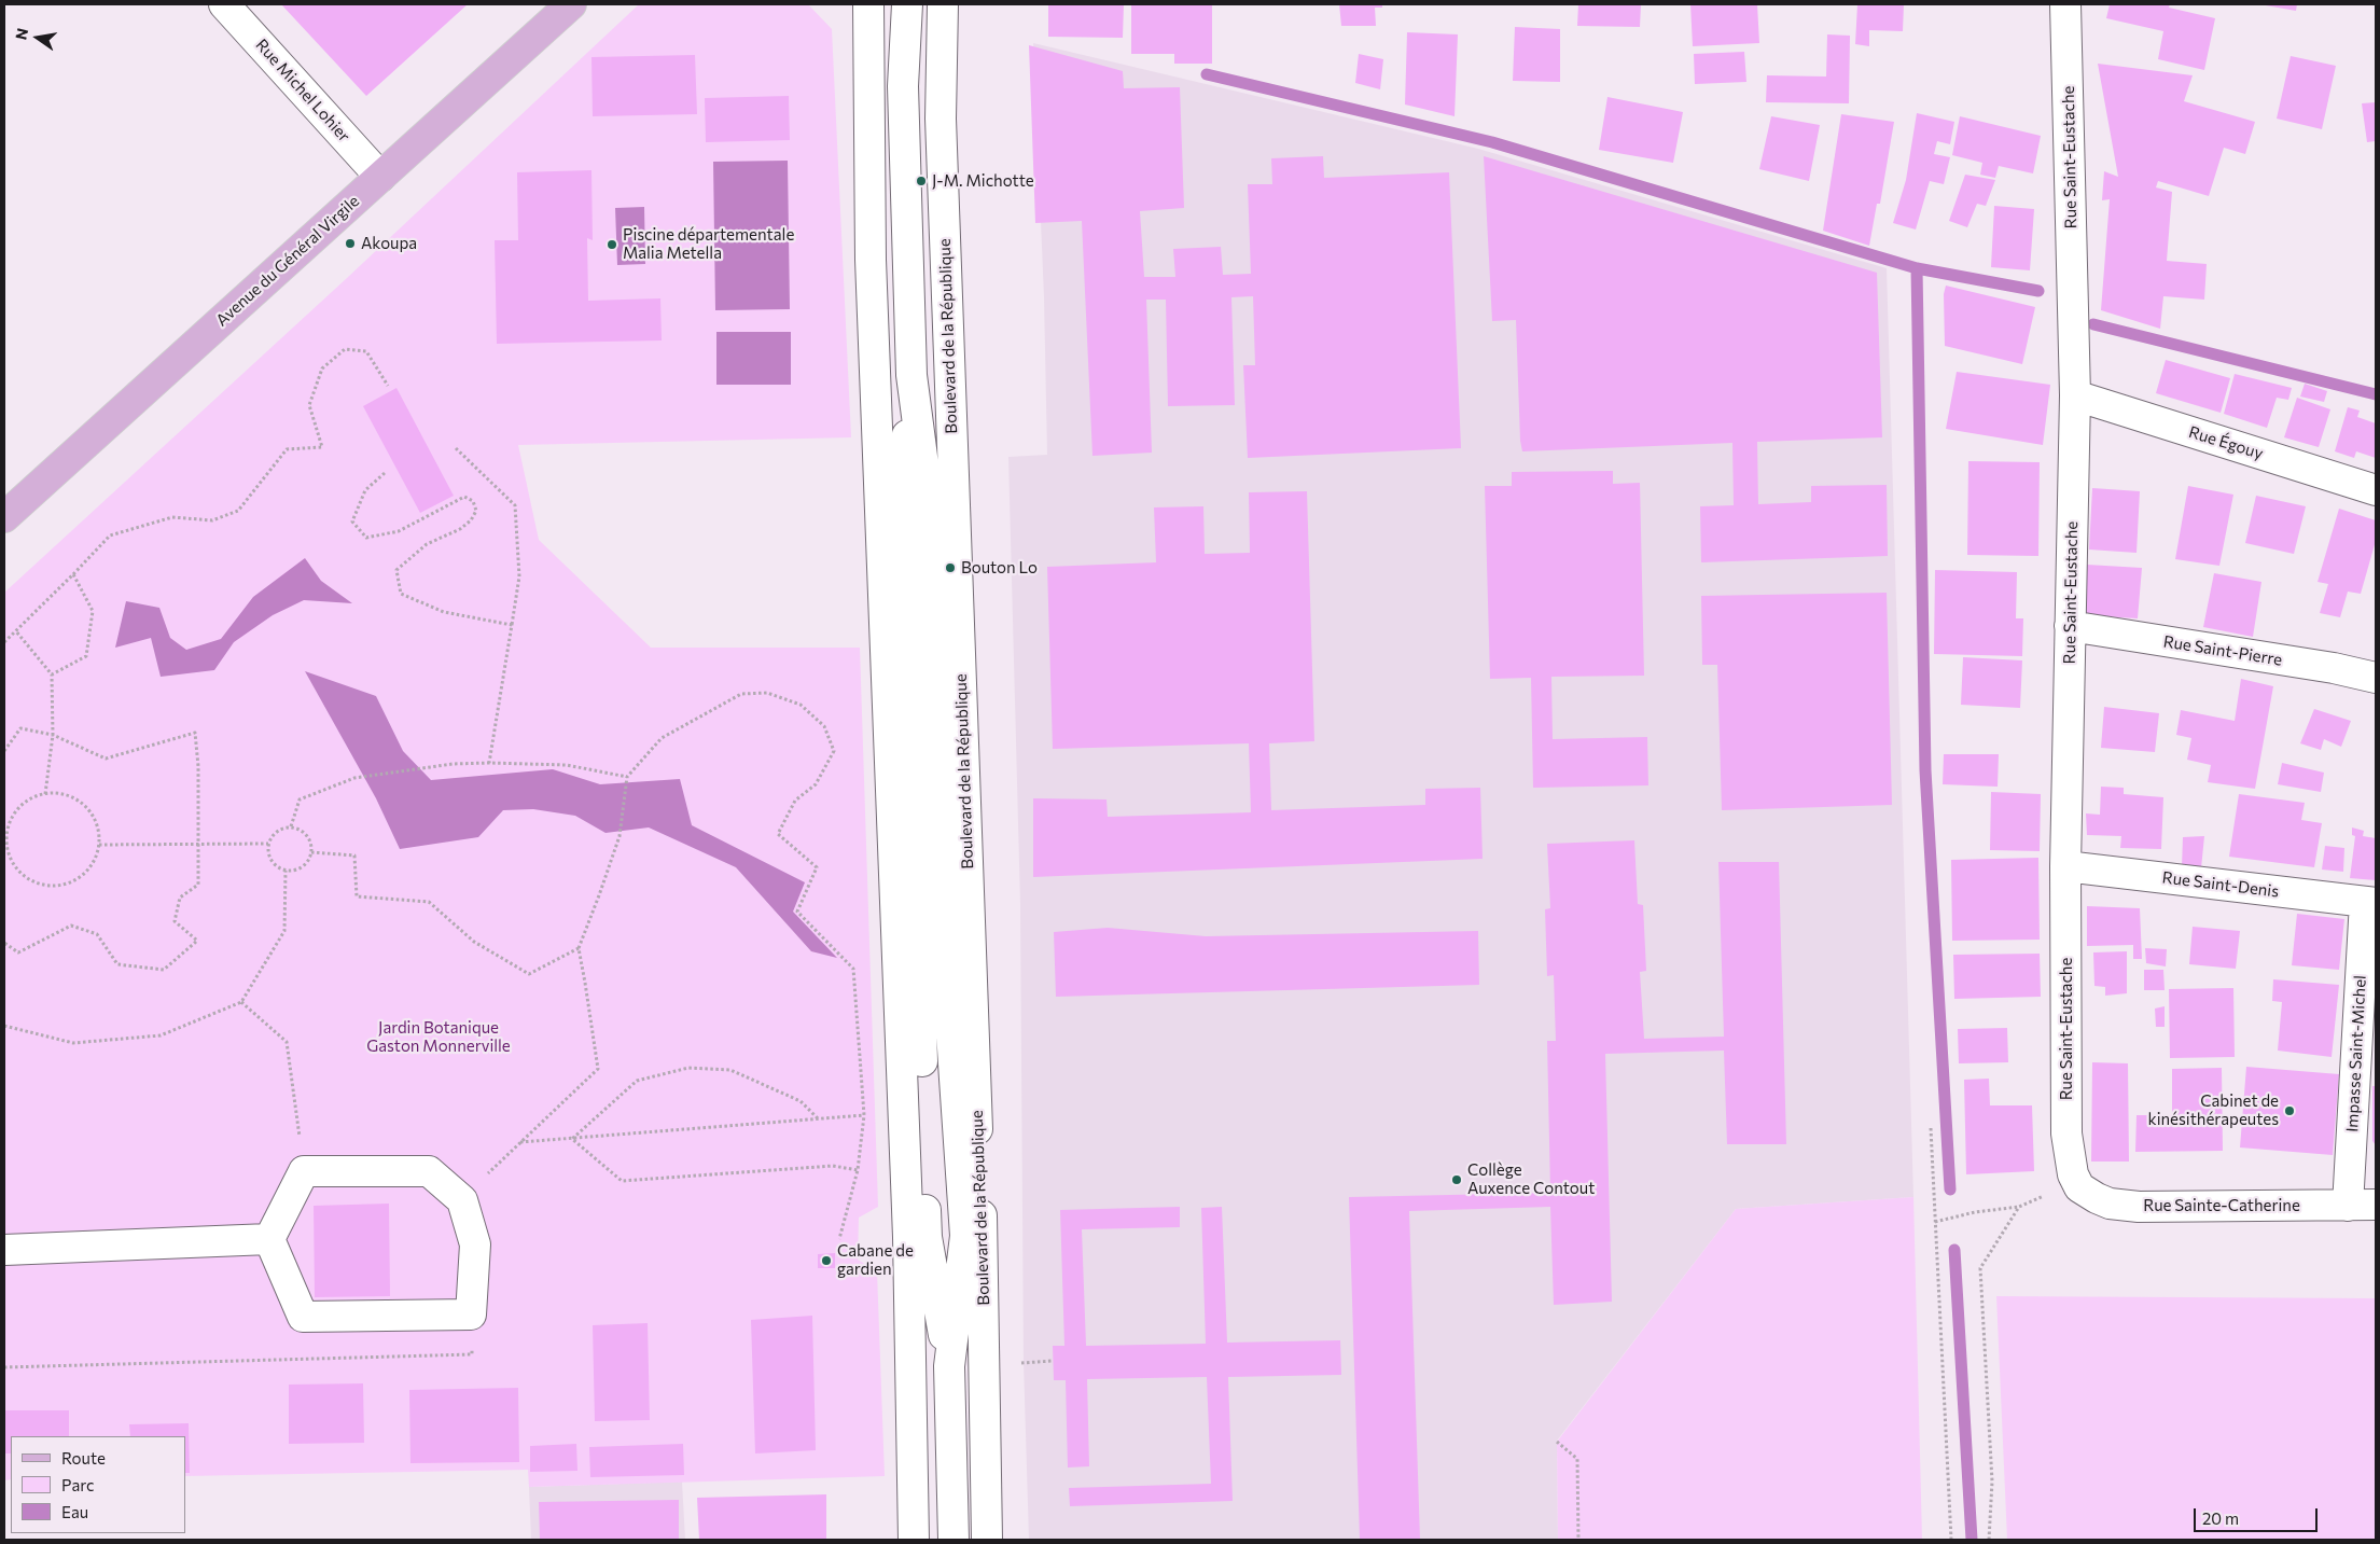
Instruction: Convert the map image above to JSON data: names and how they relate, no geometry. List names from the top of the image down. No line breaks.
{"streets":{"main road":["Avenue du Général Virgile"],"street":["Rue Michel Lohier","Rue Saint-Eustache","Boulevard de la République","Rue Égouy","Rue Saint-Pierre","Rue Saint-Denis","Impasse Saint-Michel","Rue Sainte-Catherine"]},"crossings":[["Rue Michel Lohier","Avenue du Général Virgile"],["Rue Saint-Eustache","Rue Égouy"],["Rue Saint-Eustache","Rue Saint-Pierre"],["Rue Saint-Eustache","Rue Saint-Denis"],["Rue Saint-Eustache","Rue Sainte-Catherine"],["Rue Saint-Denis","Impasse Saint-Michel"],["Impasse Saint-Michel","Rue Sainte-Catherine"]],"parks":["Jardin Botanique Gaston Monnerville"],"places":["J-M. Michotte","Akoupa","Piscine départementale Malia Metella","Bouton Lo","Cabinet de kinésithérapeutes","Collège Auxence Contout","Cabane de gardien"],"legend":["Route","Parc","Eau"],"scale_bar":"20 m","north":"left"}
